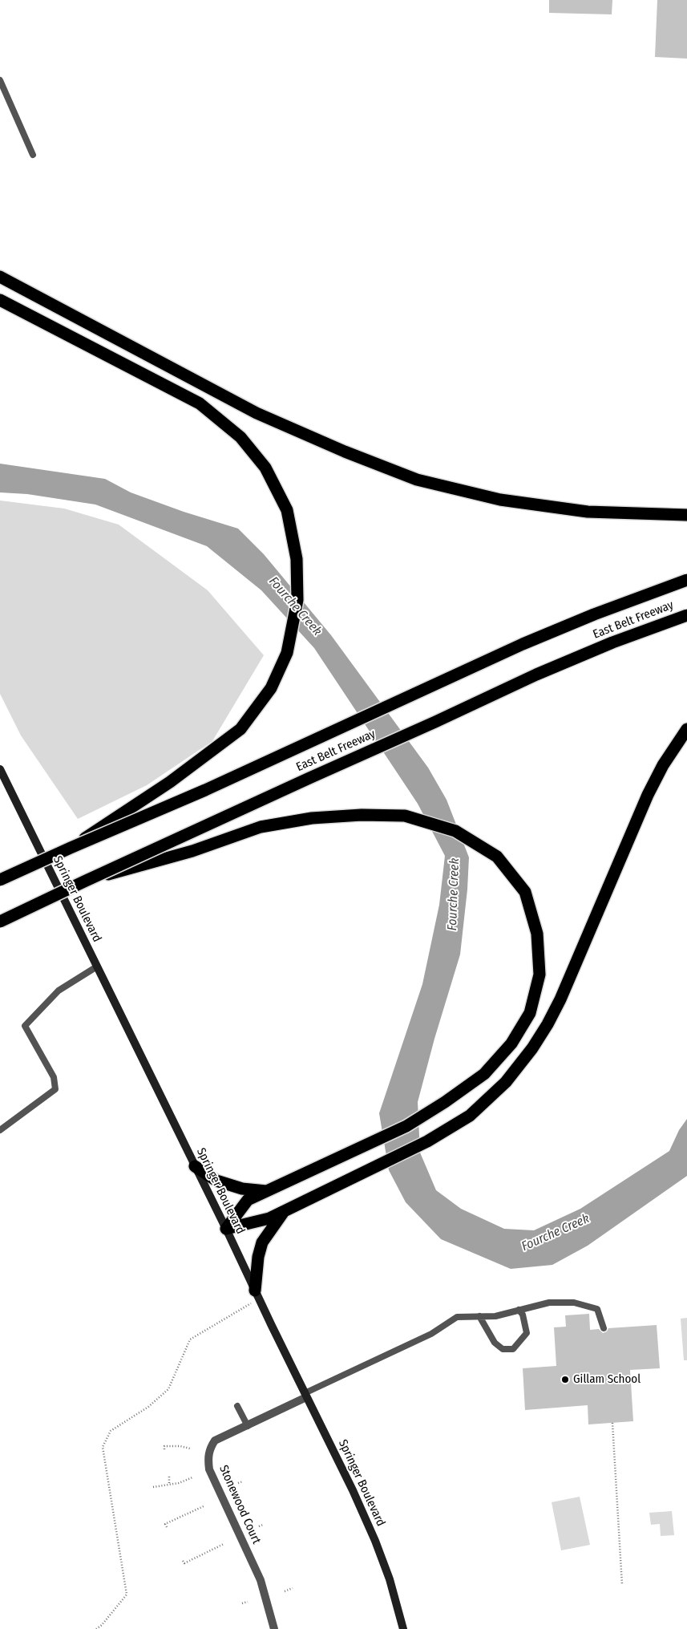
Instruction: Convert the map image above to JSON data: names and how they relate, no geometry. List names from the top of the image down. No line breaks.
{"streets":{"highway":["East Belt Freeway"],"main road":["Springer Boulevard"],"street":["Stonewood Court"]},"crossings":[["Springer Boulevard","Stonewood Court"]],"water":["Fourche Creek"],"places":["Gillam School"]}
